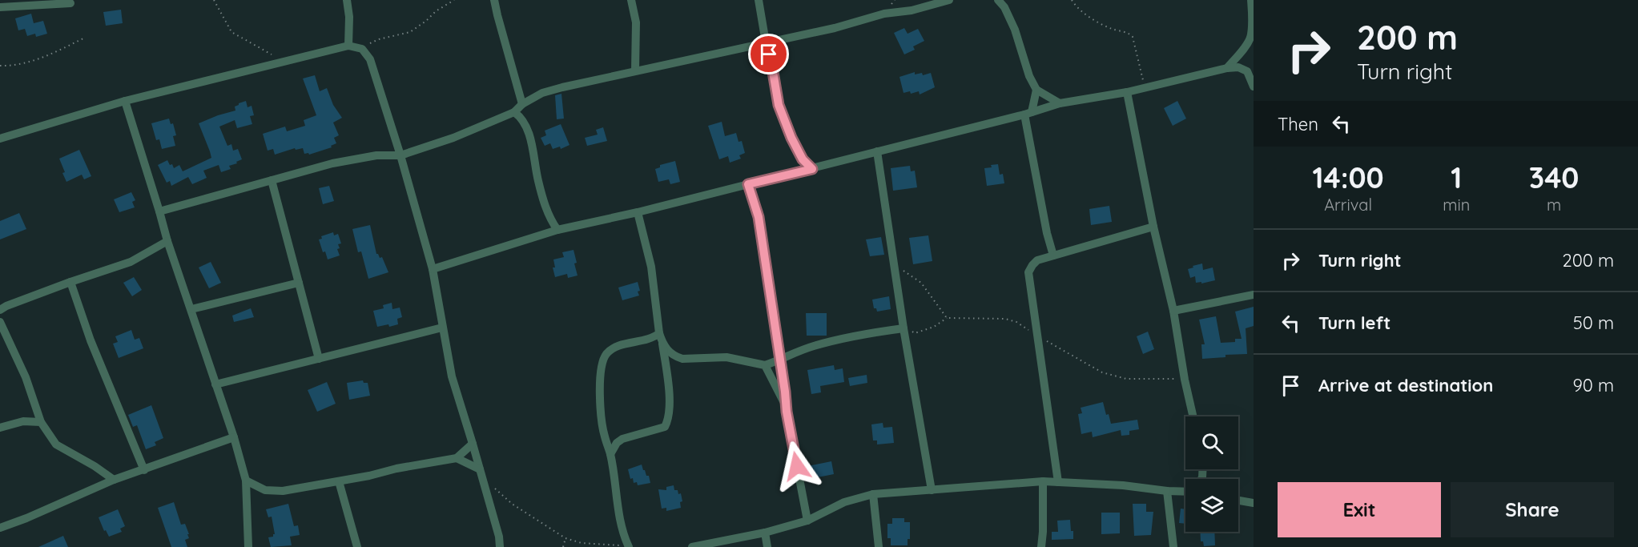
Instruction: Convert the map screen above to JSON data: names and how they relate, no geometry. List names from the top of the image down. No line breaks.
{"page":{"turn":["200 m","Turn right"],"then":"Then","eta":["14:00","Arrival","1","min","340","m"],"list":[{"name":"Turn right","value":"200 m"},{"name":"Turn left","value":"50 m"},{"name":"Arrive at destination","value":"90 m"}],"buttons":["Exit","Share"]}}
